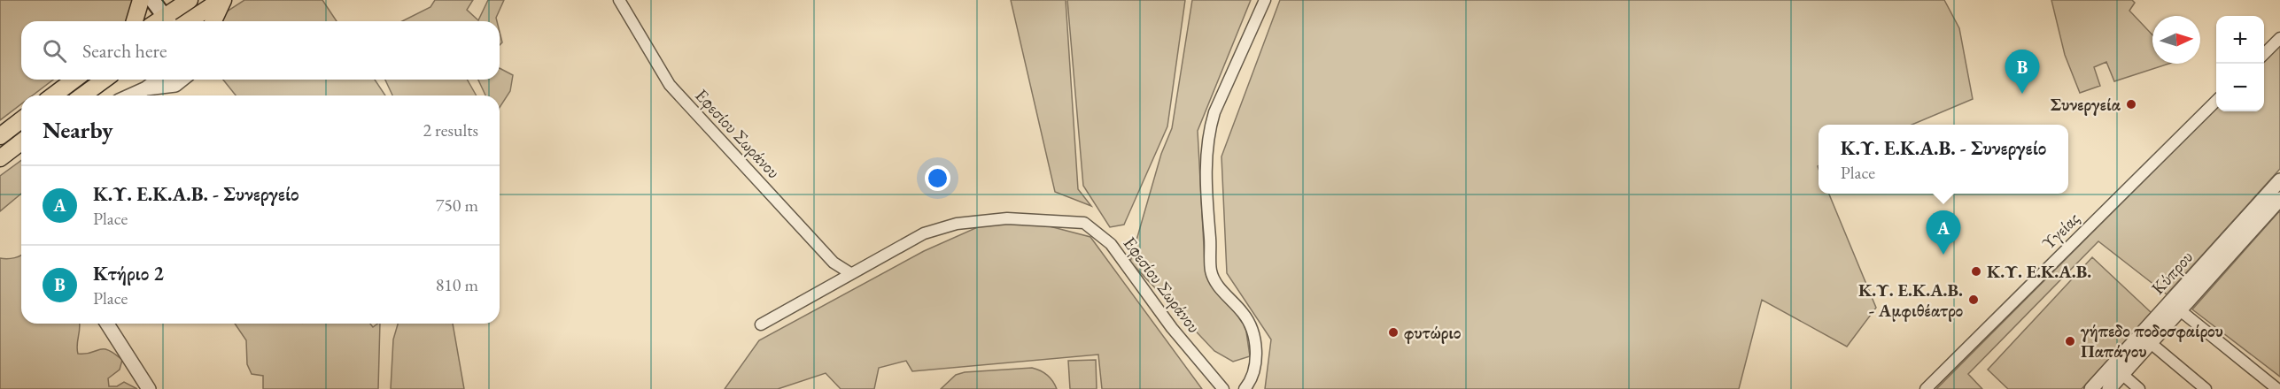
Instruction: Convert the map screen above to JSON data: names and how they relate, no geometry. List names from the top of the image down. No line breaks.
{"streets":{"street":["Εφεσίου Σωράνου","Υγείας","Κύπρου"]},"places":["Συνεργεία","Κ.Υ. Ε.Κ.Α.Β.","Κ.Υ. Ε.Κ.Α.Β. - Αμφιθέατρο","φυτώριο","γήπεδο ποδοσφαίρου Παπάγου"],"north":"right","page":{"map_buttons":["+","−"],"search":"Search here","pins":["B","A"],"heading":["Nearby","2 results"],"popup":["Κ.Υ. Ε.Κ.Α.Β. - Συνεργείο","Place"],"list":[{"mark":"A","name":"Κ.Υ. Ε.Κ.Α.Β. - Συνεργείο","note":"Place","value":"750 m"},{"mark":"B","name":"Κτήριο 2","note":"Place","value":"810 m"}]}}
